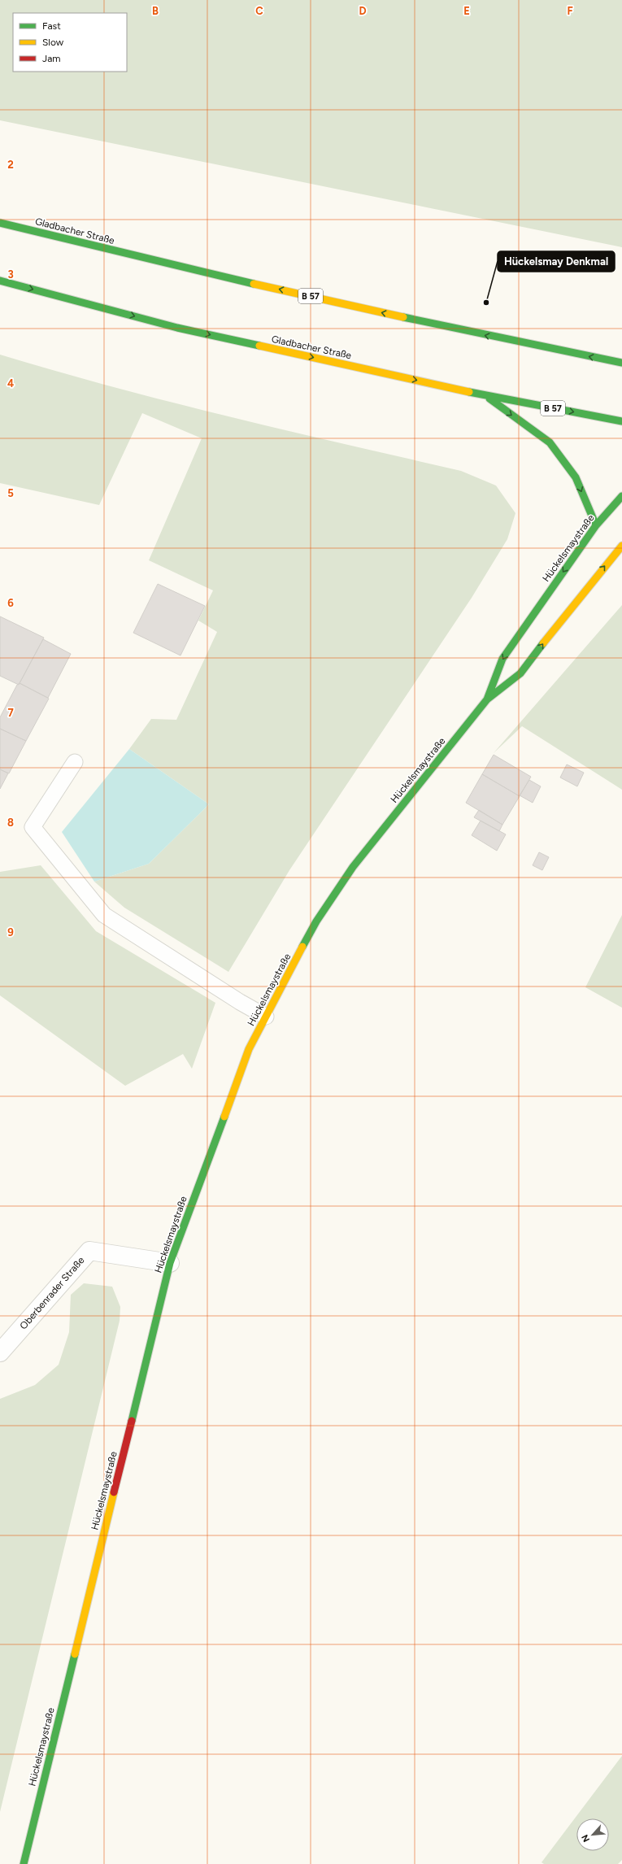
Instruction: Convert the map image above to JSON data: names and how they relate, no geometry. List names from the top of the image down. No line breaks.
{"streets":{"main road":["Gladbacher Straße","B 57","Hückelsmaystraße"],"street":["Oberbenrader Straße"]},"crossings":[["Hückelsmaystraße","Oberbenrader Straße"]],"places":["Hückelsmay Denkmal"],"legend":["Fast","Slow","Jam"],"north":"bottom left","grid":{"columns":["B","C","D","E","F"],"rows":["2","3","4","5","6","7","8","9"]}}
